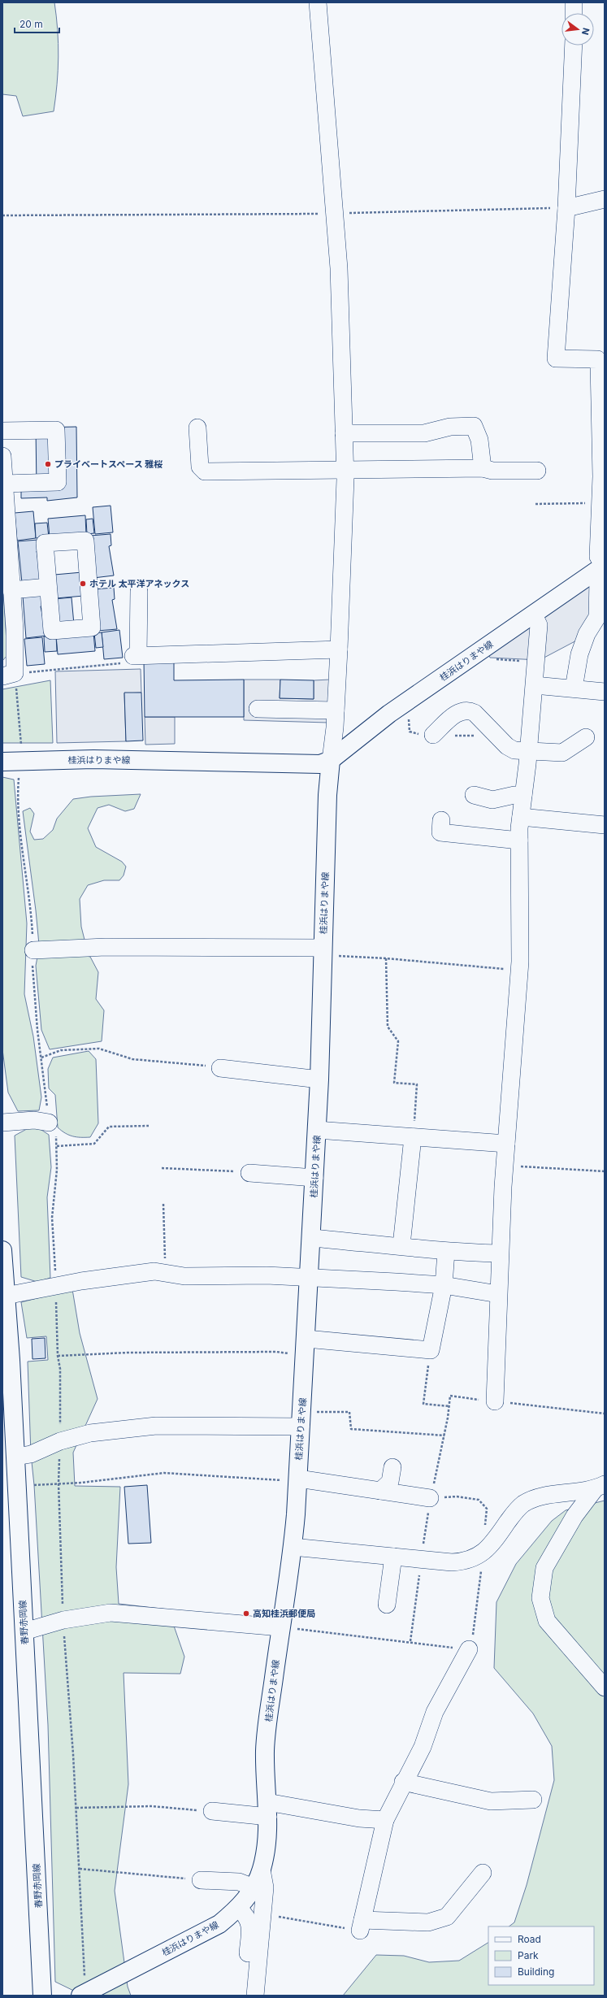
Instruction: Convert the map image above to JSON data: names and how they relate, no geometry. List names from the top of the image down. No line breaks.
{"streets":{"main road":["桂浜はりまや線","春野赤岡線"]},"places":["プライベートスペース 雅桜","ホテル 太平洋アネックス","高知桂浜郵便局"],"legend":["Road","Park","Building"],"scale_bar":"20 m","north":"right"}
